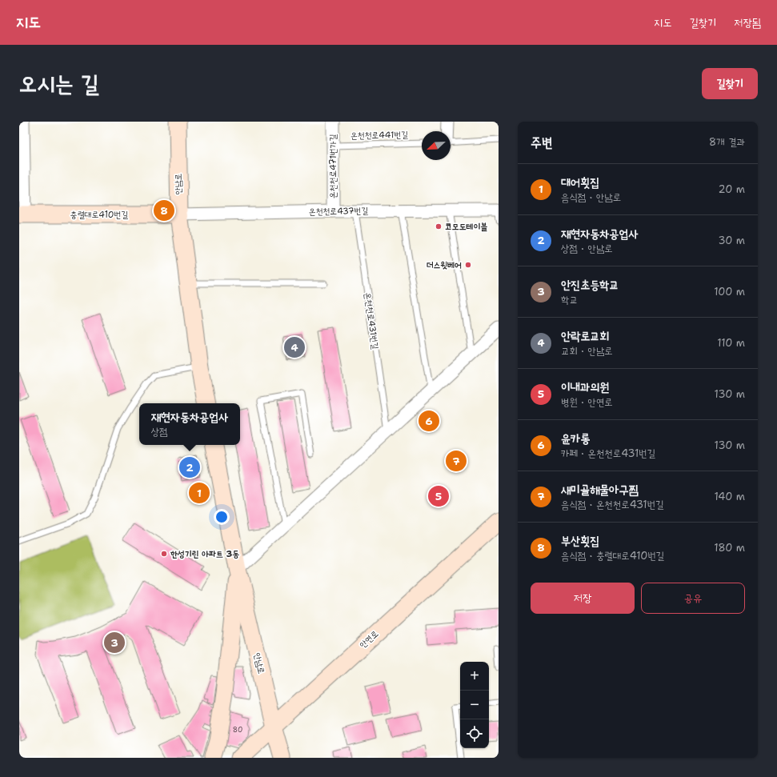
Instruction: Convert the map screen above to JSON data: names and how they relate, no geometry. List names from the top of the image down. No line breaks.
{"streets":{"street":["온천천로471번가길","안남로","온천천로437번길","충렬대로410번길","안연로"],"lane":["온천천로441번길","온천천로431번길"]},"crossings":[["온천천로441번길","온천천로471번가길"],["온천천로471번가길","온천천로437번길"],["안남로","온천천로437번길"],["안남로","충렬대로410번길"],["안남로","안연로"],["온천천로437번길","충렬대로410번길"],["온천천로437번길","온천천로431번길"]],"places":["코모도테이블","더스윗베어","한성기린 아파트 3동"],"house_numbers":["80"],"north":"bottom left","page":{"header":"지도","nav":["지도","길찾기","저장됨"],"title":"오시는 길","buttons":["길찾기",["저장","공유"]],"heading":["주변","8개 결과"],"list":[{"mark":"1","name":"대어횟집","note":"음식점 · 안남로","value":"20 m"},{"mark":"2","name":"재현자동차공업사","note":"상점 · 안남로","value":"30 m"},{"mark":"3","name":"안진초등학교","note":"학교","value":"100 m"},{"mark":"4","name":"안락로교회","note":"교회 · 안남로","value":"110 m"},{"mark":"5","name":"이내과의원","note":"병원 · 안연로","value":"130 m"},{"mark":"6","name":"윤카롱","note":"카페 · 온천천로431번길","value":"130 m"},{"mark":"7","name":"새미골해물아구찜","note":"음식점 · 온천천로431번길","value":"140 m"},{"mark":"8","name":"부산횟집","note":"음식점 · 충렬대로410번길","value":"180 m"}],"pins":["8","4","6","7","2","1","5","3"],"popup":["재현자동차공업사","상점"],"map_buttons":["+","−"]}}
